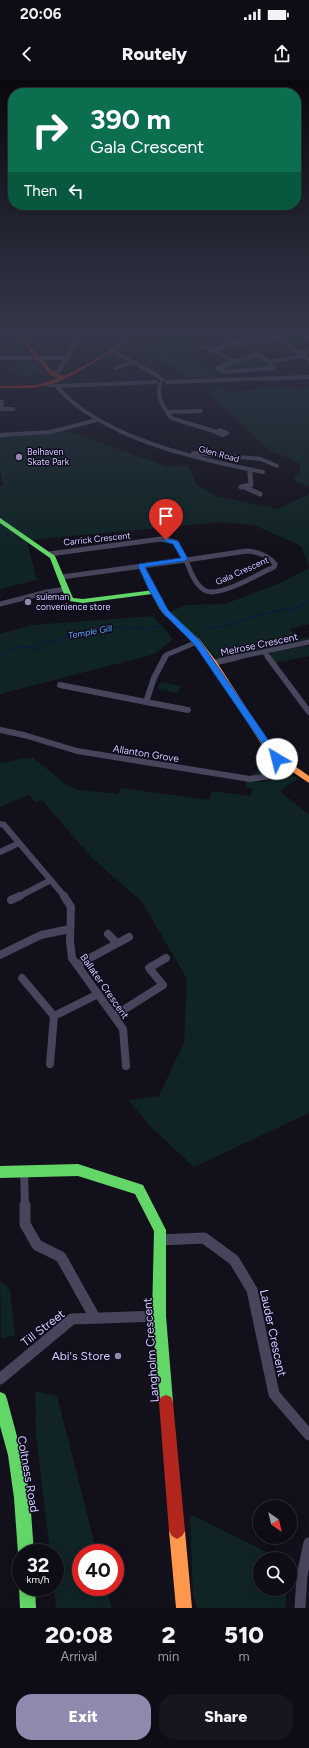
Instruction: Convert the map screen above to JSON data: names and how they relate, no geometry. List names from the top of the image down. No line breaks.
{"streets":{"street":["Glen Road","Carrick Crescent","Gala Crescent","Melrose Crescent","Allanton Grove","Ballater Crescent","Till Street","Lauder Crescent","Langholm Crescent","Coltness Road"]},"crossings":[["Carrick Crescent","Gala Crescent"],["Till Street","Langholm Crescent"],["Lauder Crescent","Langholm Crescent"]],"water":["Temple Gill"],"places":["Belhaven Skate Park","suleman convenience store","Abi's Store"],"north":"bottom right","page":{"status":"20:06","header":"Routely","turn":["390 m","Gala Crescent"],"then":"Then","speed":"32 km/h","limit":"40","eta":["20:08","Arrival","2","min","510","m"],"buttons":["Exit","Share"]}}
